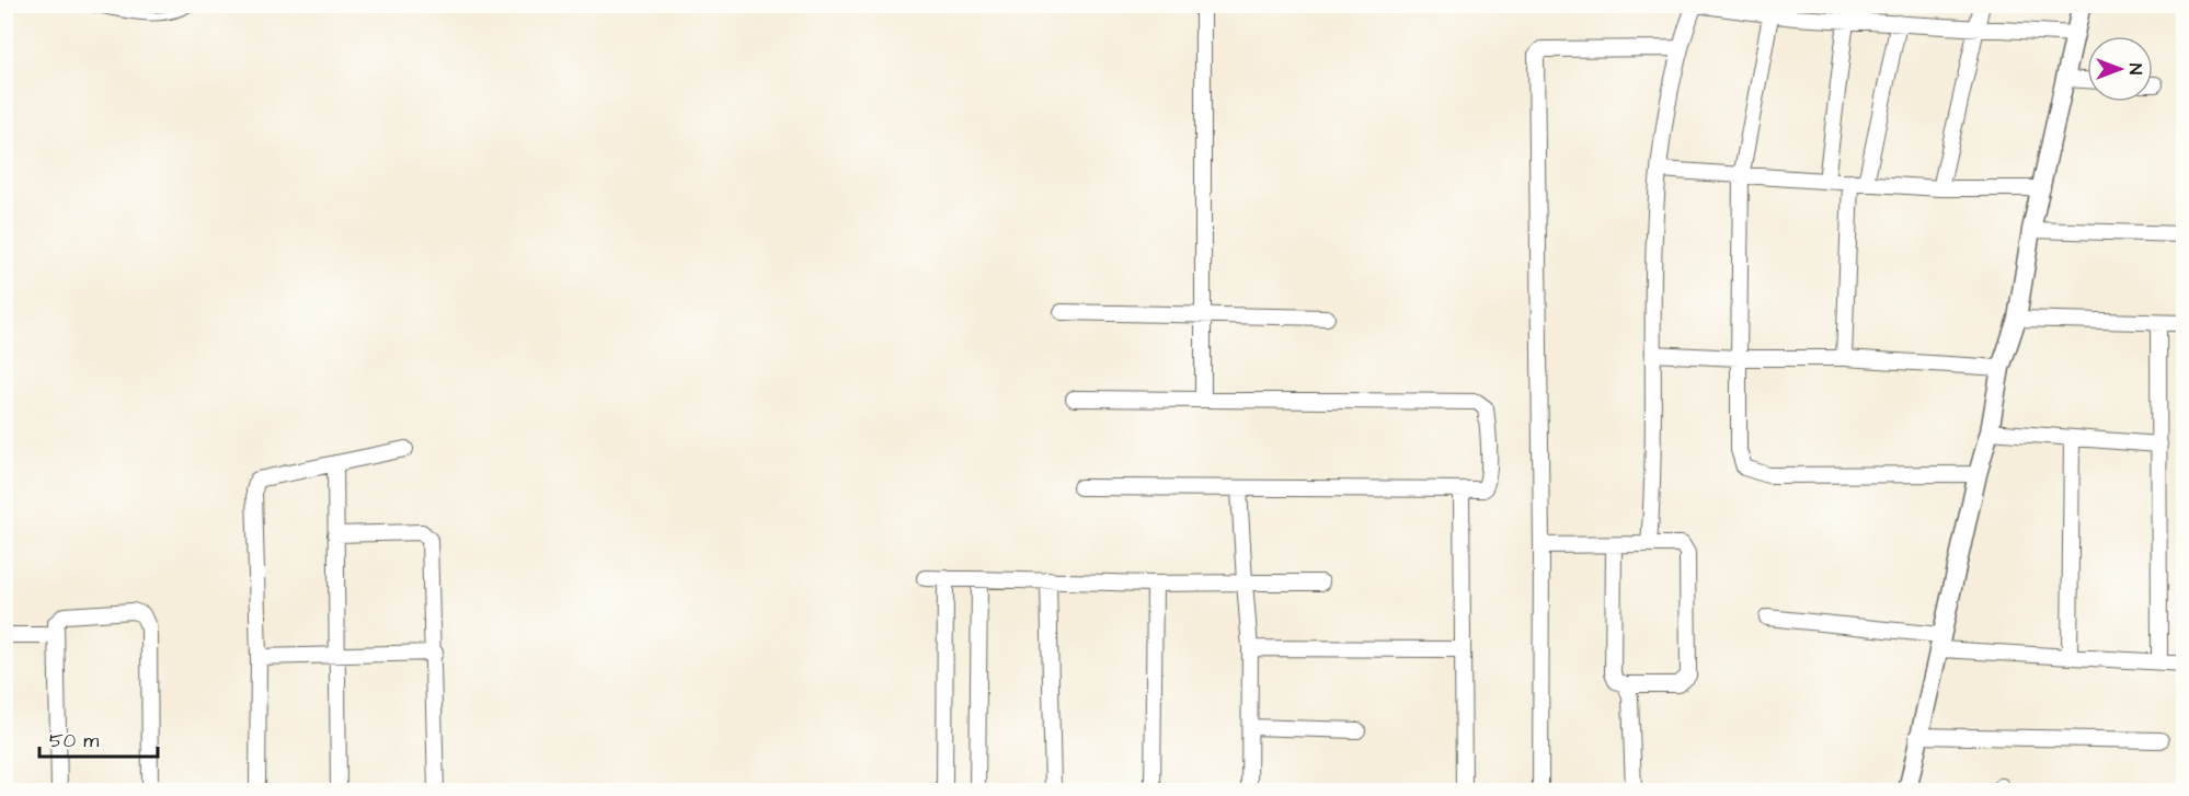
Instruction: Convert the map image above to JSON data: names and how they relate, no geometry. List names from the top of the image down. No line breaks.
{"scale_bar":"50 m","north":"right"}
